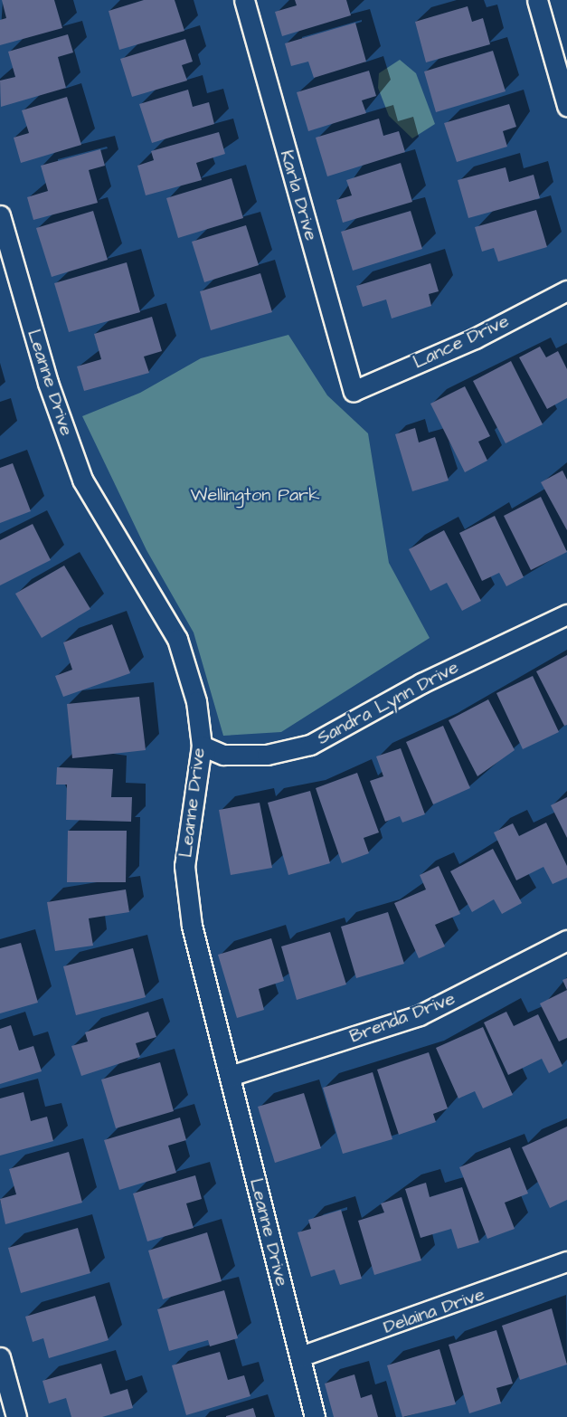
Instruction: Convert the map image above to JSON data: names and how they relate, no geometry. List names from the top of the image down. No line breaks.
{"streets":{"street":["Karla Drive","Lance Drive","Leanne Drive","Sandra Lynn Drive","Brenda Drive","Delaina Drive"]},"crossings":[["Karla Drive","Lance Drive"],["Leanne Drive","Sandra Lynn Drive"],["Leanne Drive","Brenda Drive"],["Leanne Drive","Delaina Drive"]],"parks":["Wellington Park"]}
